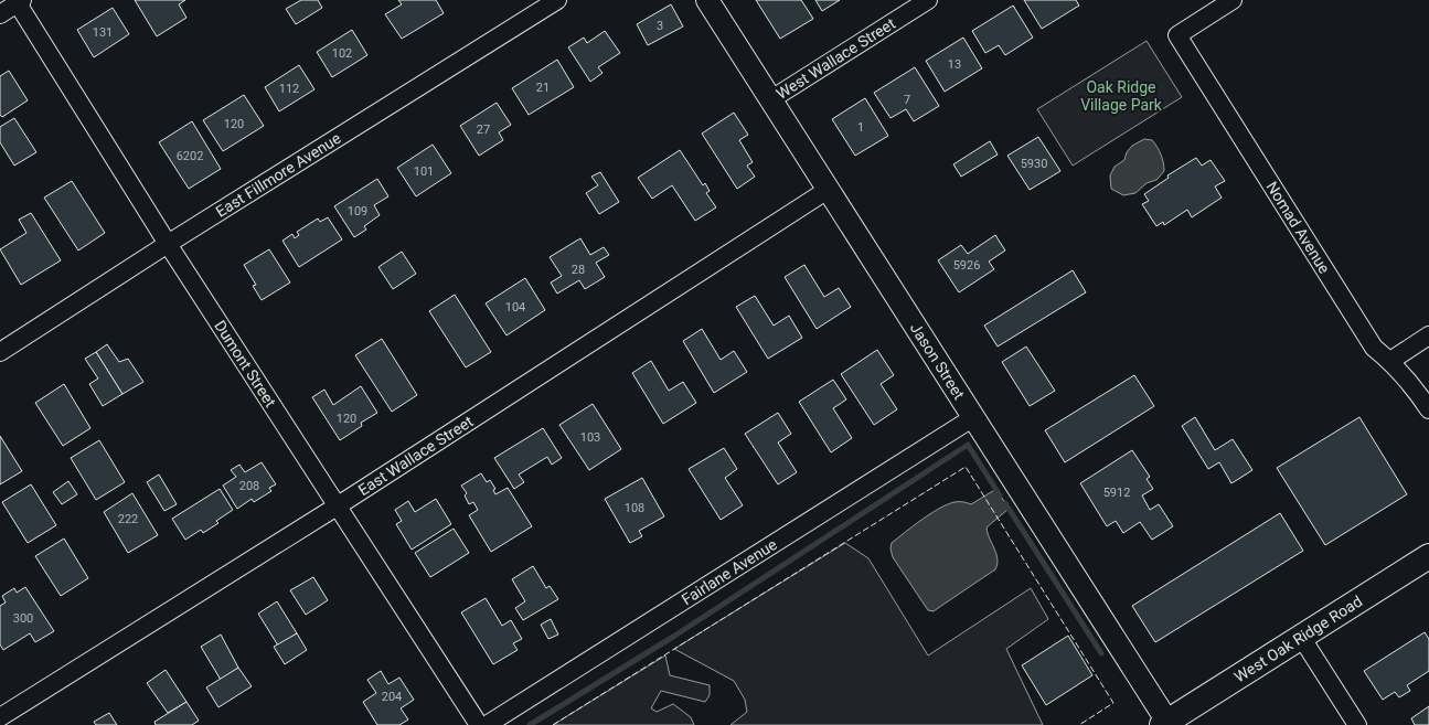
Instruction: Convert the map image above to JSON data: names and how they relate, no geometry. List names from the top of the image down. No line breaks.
{"streets":{"main road":["West Oak Ridge Road"],"street":["West Wallace Street","East Fillmore Avenue","Nomad Avenue","Jason Street","Dumont Street","East Wallace Street","Fairlane Avenue"]},"crossings":[["West Wallace Street","Jason Street"],["East Fillmore Avenue","Dumont Street"],["Jason Street","East Wallace Street"],["Jason Street","Fairlane Avenue"],["Jason Street","West Oak Ridge Road"],["Dumont Street","East Wallace Street"]],"parks":["Oak Ridge Village Park"],"house_numbers":["3","131","102","13","21","112","7","120","1","27","6202","5930","101","109","5926","28","104","120","103","208","5912","108","222","300","204"]}
